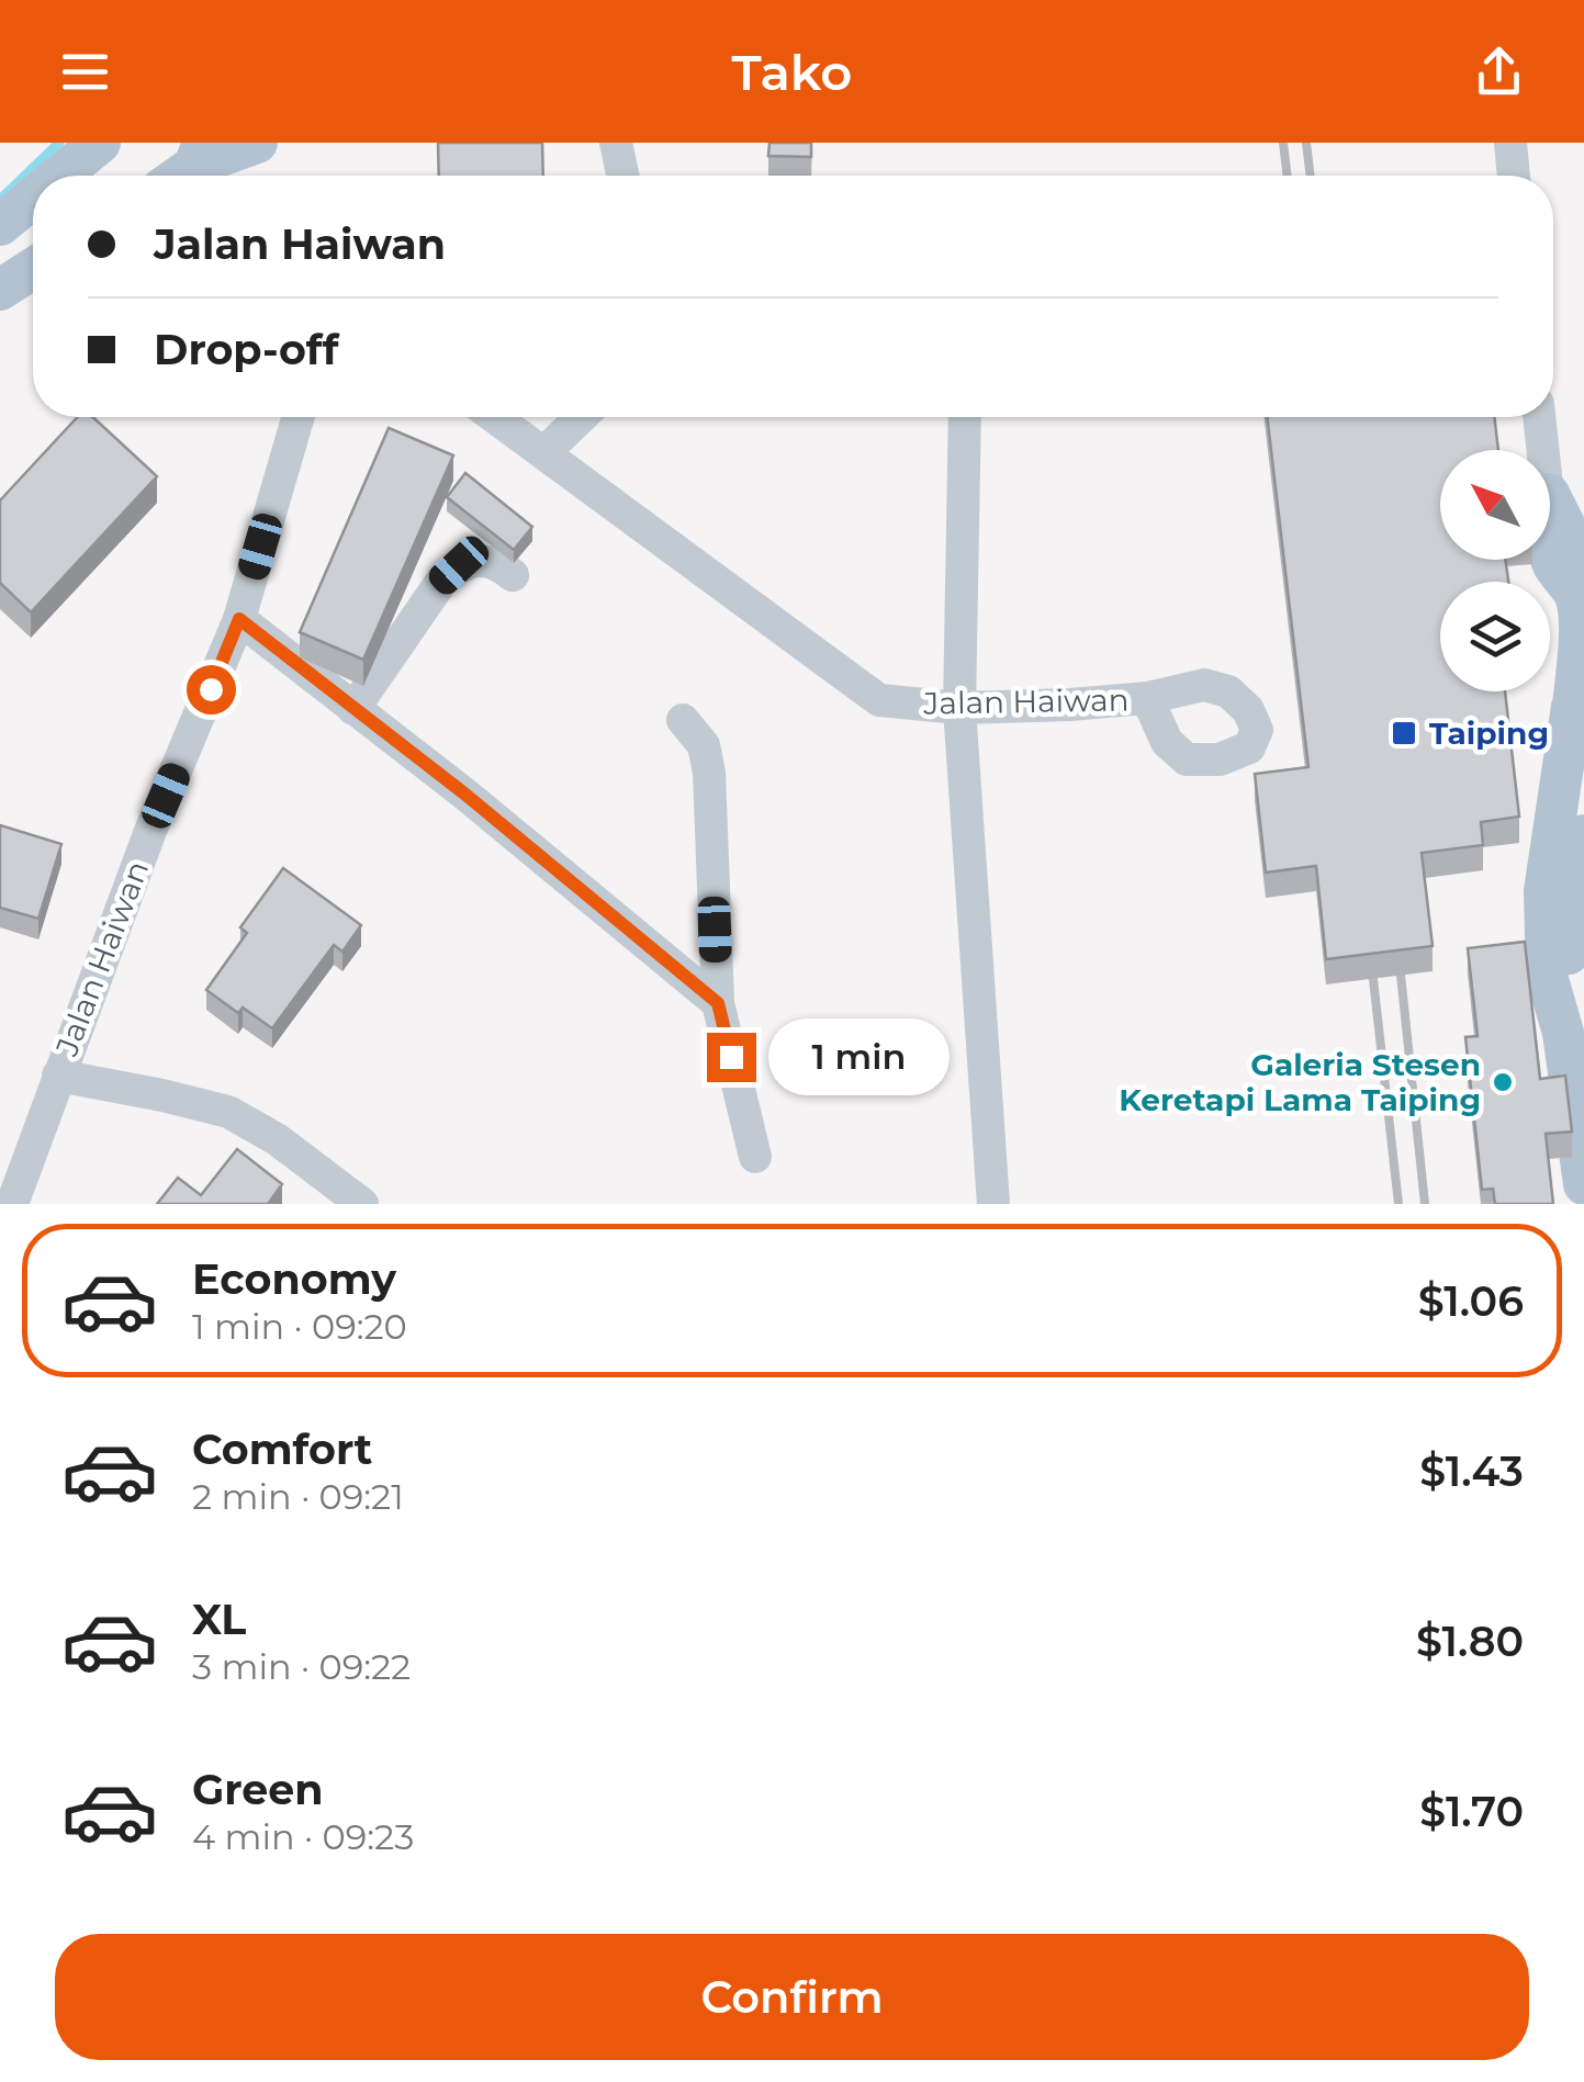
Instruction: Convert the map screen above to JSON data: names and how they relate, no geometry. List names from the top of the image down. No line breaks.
{"streets":{"street":["Jalan Haiwan"]},"places":{"transit":["Taiping"],"other":["Galeria Stesen Keretapi Lama Taiping"]},"north":"top left","page":{"header":"Tako","banner":["Jalan Haiwan","Drop-off"],"bubble":"1 min","list":[{"name":"Economy","note":"1 min · 09:20","value":"$1.06"},{"name":"Comfort","note":"2 min · 09:21","value":"$1.43"},{"name":"XL","note":"3 min · 09:22","value":"$1.80"},{"name":"Green","note":"4 min · 09:23","value":"$1.70"}],"buttons":"Confirm"}}
